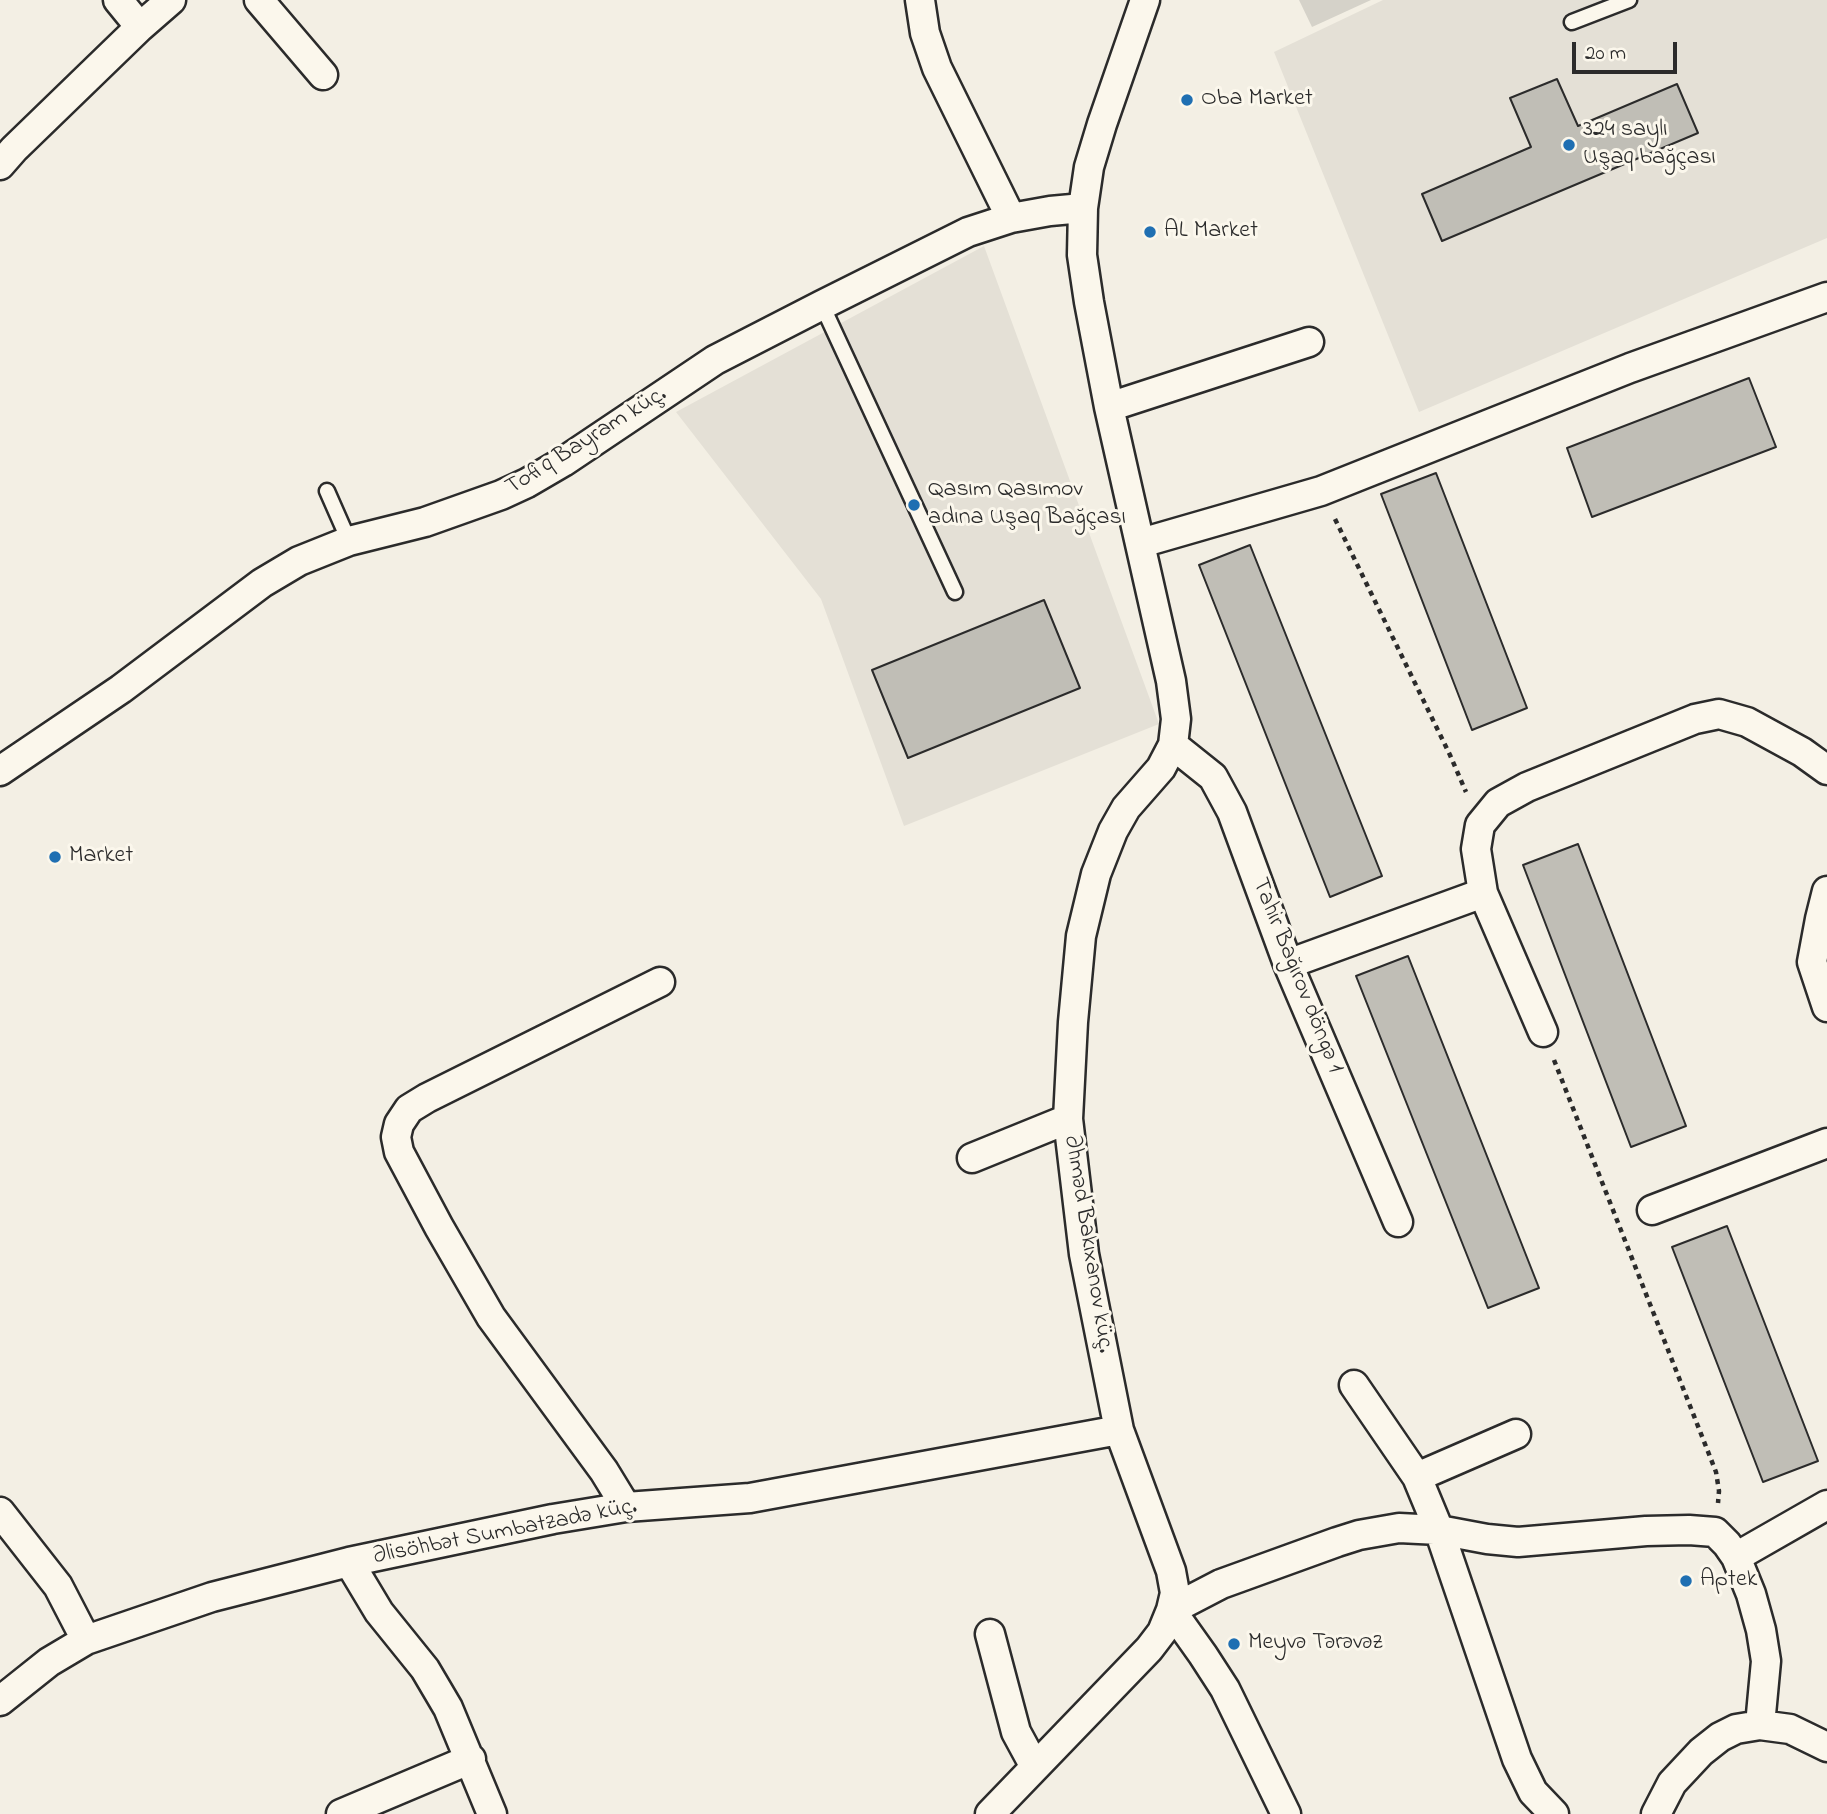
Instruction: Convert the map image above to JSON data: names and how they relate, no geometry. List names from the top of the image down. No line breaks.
{"streets":{"street":["Tofiq Bayram küç.","Tahir Bağırov döngə 1","Əhməd Bakıxanov küç.","Əlisöhbət Sumbatzadə küç."]},"crossings":[["Tofiq Bayram küç.","Əhməd Bakıxanov küç."],["Tahir Bağırov döngə 1","Əhməd Bakıxanov küç."],["Əhməd Bakıxanov küç.","Əlisöhbət Sumbatzadə küç."]],"places":["Oba Market","324 saylı Uşaq bağçası","AL Market","Qasım Qasımov adına Uşaq Bağçası","Market","Aptek","Meyvə Tərəvəz"],"scale_bar":"20 m"}
